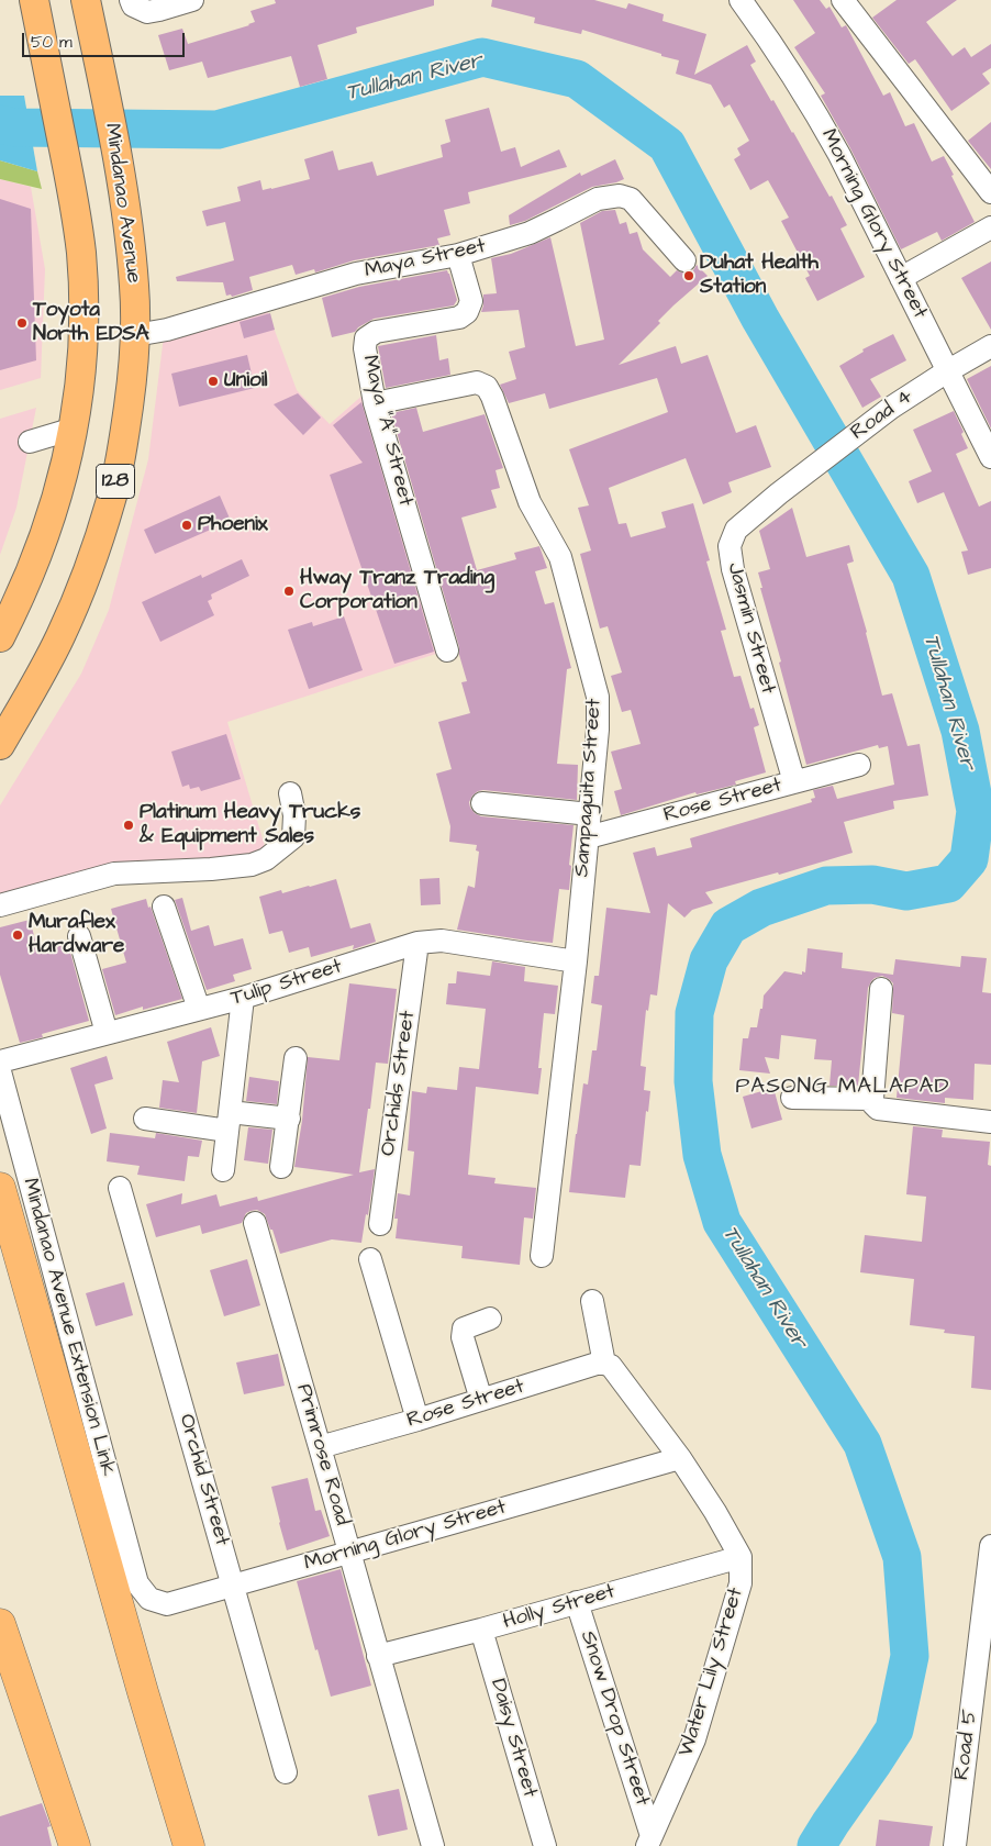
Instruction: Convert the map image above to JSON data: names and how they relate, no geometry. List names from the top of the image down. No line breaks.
{"streets":{"main road":["Mindanao Avenue","128"],"street":["Morning Glory Street","Maya Street","Road 4","Maya \"A\" Street","Jasmin Street","Sampaguita Street","Rose Street","Tulip Street","Orchids Street","Mindanao Avenue Extension Link","Primrose Road","Orchid Street","Holly Street","Water Lily Street","Snow Drop Street","Daisy Street","Road 5"]},"crossings":[["Mindanao Avenue","Maya Street"],["Morning Glory Street","Road 4"],["Morning Glory Street","Mindanao Avenue Extension Link"],["Morning Glory Street","Primrose Road"],["Morning Glory Street","Orchid Street"],["Morning Glory Street","Water Lily Street"],["Maya Street","Maya \"A\" Street"],["Road 4","Jasmin Street"],["Maya \"A\" Street","Sampaguita Street"],["Jasmin Street","Rose Street"],["Sampaguita Street","Rose Street"],["Sampaguita Street","Tulip Street"],["Rose Street","Primrose Road"],["Rose Street","Water Lily Street"],["Tulip Street","Orchids Street"],["Primrose Road","Holly Street"],["Holly Street","Water Lily Street"],["Holly Street","Snow Drop Street"],["Holly Street","Daisy Street"],["Water Lily Street","Snow Drop Street"]],"districts":["PASONG MALAPAD"],"water":["Tullahan River"],"places":["Duhat Health Station","Toyota North EDSA","Unioil","Phoenix","Hway Tranz Trading Corporation","Platinum Heavy Trucks & Equipment Sales","Muraflex Hardware"],"scale_bar":"50 m"}
